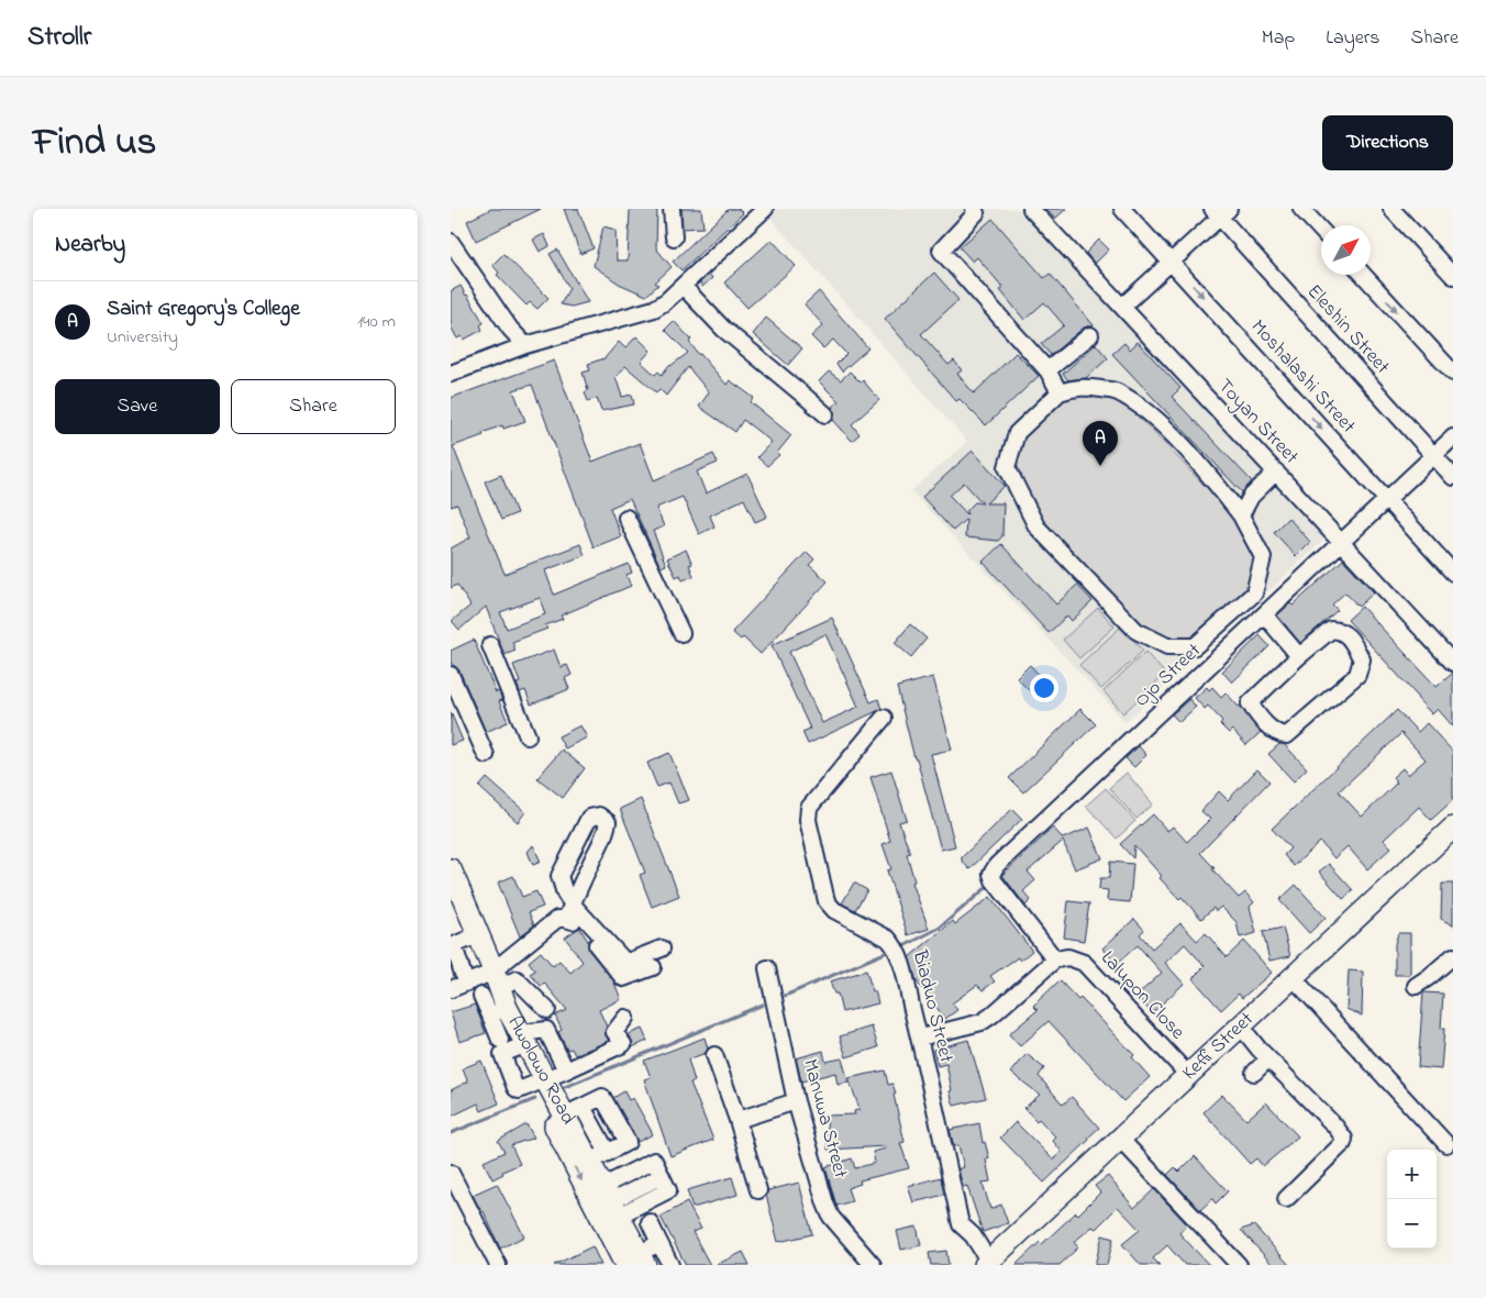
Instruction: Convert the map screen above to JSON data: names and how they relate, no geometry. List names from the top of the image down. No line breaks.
{"streets":{"main road":["Keffi Street","Awolowo Road"],"street":["Eleshin Street","Moshalashi Street","Toyan Street","Ojo Street","Lalupon Close","Biaduo Street","Manuwa Street"]},"crossings":[["Eleshin Street","Ojo Street"],["Moshalashi Street","Ojo Street"],["Toyan Street","Ojo Street"],["Ojo Street","Lalupon Close"],["Lalupon Close","Keffi Street"],["Biaduo Street","Keffi Street"]],"north":"top right","page":{"header":"Strollr","nav":["Map","Layers","Share"],"title":"Find us","buttons":["Directions",["Save","Share"]],"heading":"Nearby","list":[{"mark":"A","name":"Saint Gregory's College","note":"University","value":"140 m"}],"pins":"A","map_buttons":["+","−"]}}
